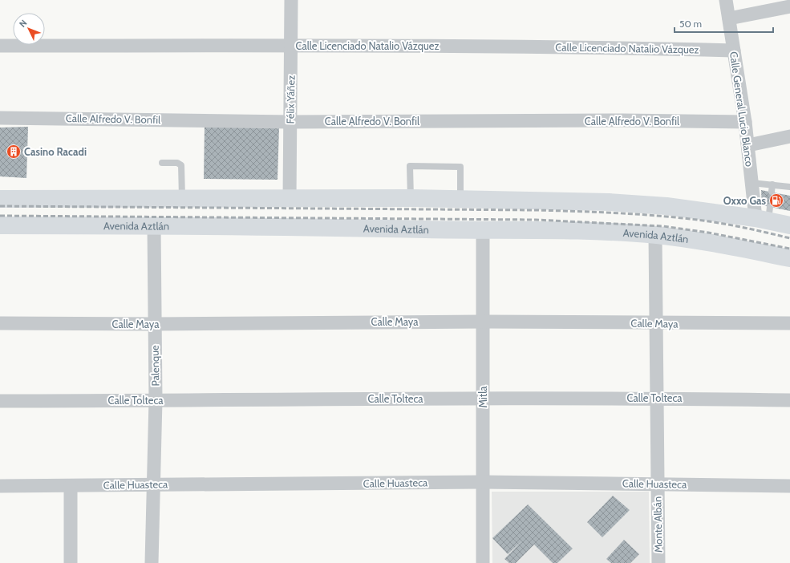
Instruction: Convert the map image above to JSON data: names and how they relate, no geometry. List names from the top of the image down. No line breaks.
{"streets":{"main road":["Avenida Aztlán"],"street":["Calle Licenciado Natalio Vázquez","Félix Yáñez","Calle General Lucio Blanco","Calle Alfredo V. Bonfil","Calle Maya","Palenque","Mitla","Calle Tolteca","Calle Huasteca","Monte Albán"]},"crossings":[["Calle Licenciado Natalio Vázquez","Félix Yáñez"],["Calle Licenciado Natalio Vázquez","Calle General Lucio Blanco"],["Félix Yáñez","Calle Alfredo V. Bonfil"],["Calle General Lucio Blanco","Calle Alfredo V. Bonfil"],["Avenida Aztlán","Palenque"],["Avenida Aztlán","Mitla"],["Avenida Aztlán","Monte Albán"],["Calle Maya","Palenque"],["Calle Maya","Mitla"],["Calle Maya","Monte Albán"],["Palenque","Calle Tolteca"],["Palenque","Calle Huasteca"],["Mitla","Calle Tolteca"],["Mitla","Calle Huasteca"],["Calle Tolteca","Monte Albán"],["Calle Huasteca","Monte Albán"]],"places":{"building":["Casino Racadi"],"fuel station":["Oxxo Gas"]},"scale_bar":"50 m","north":"top left"}
